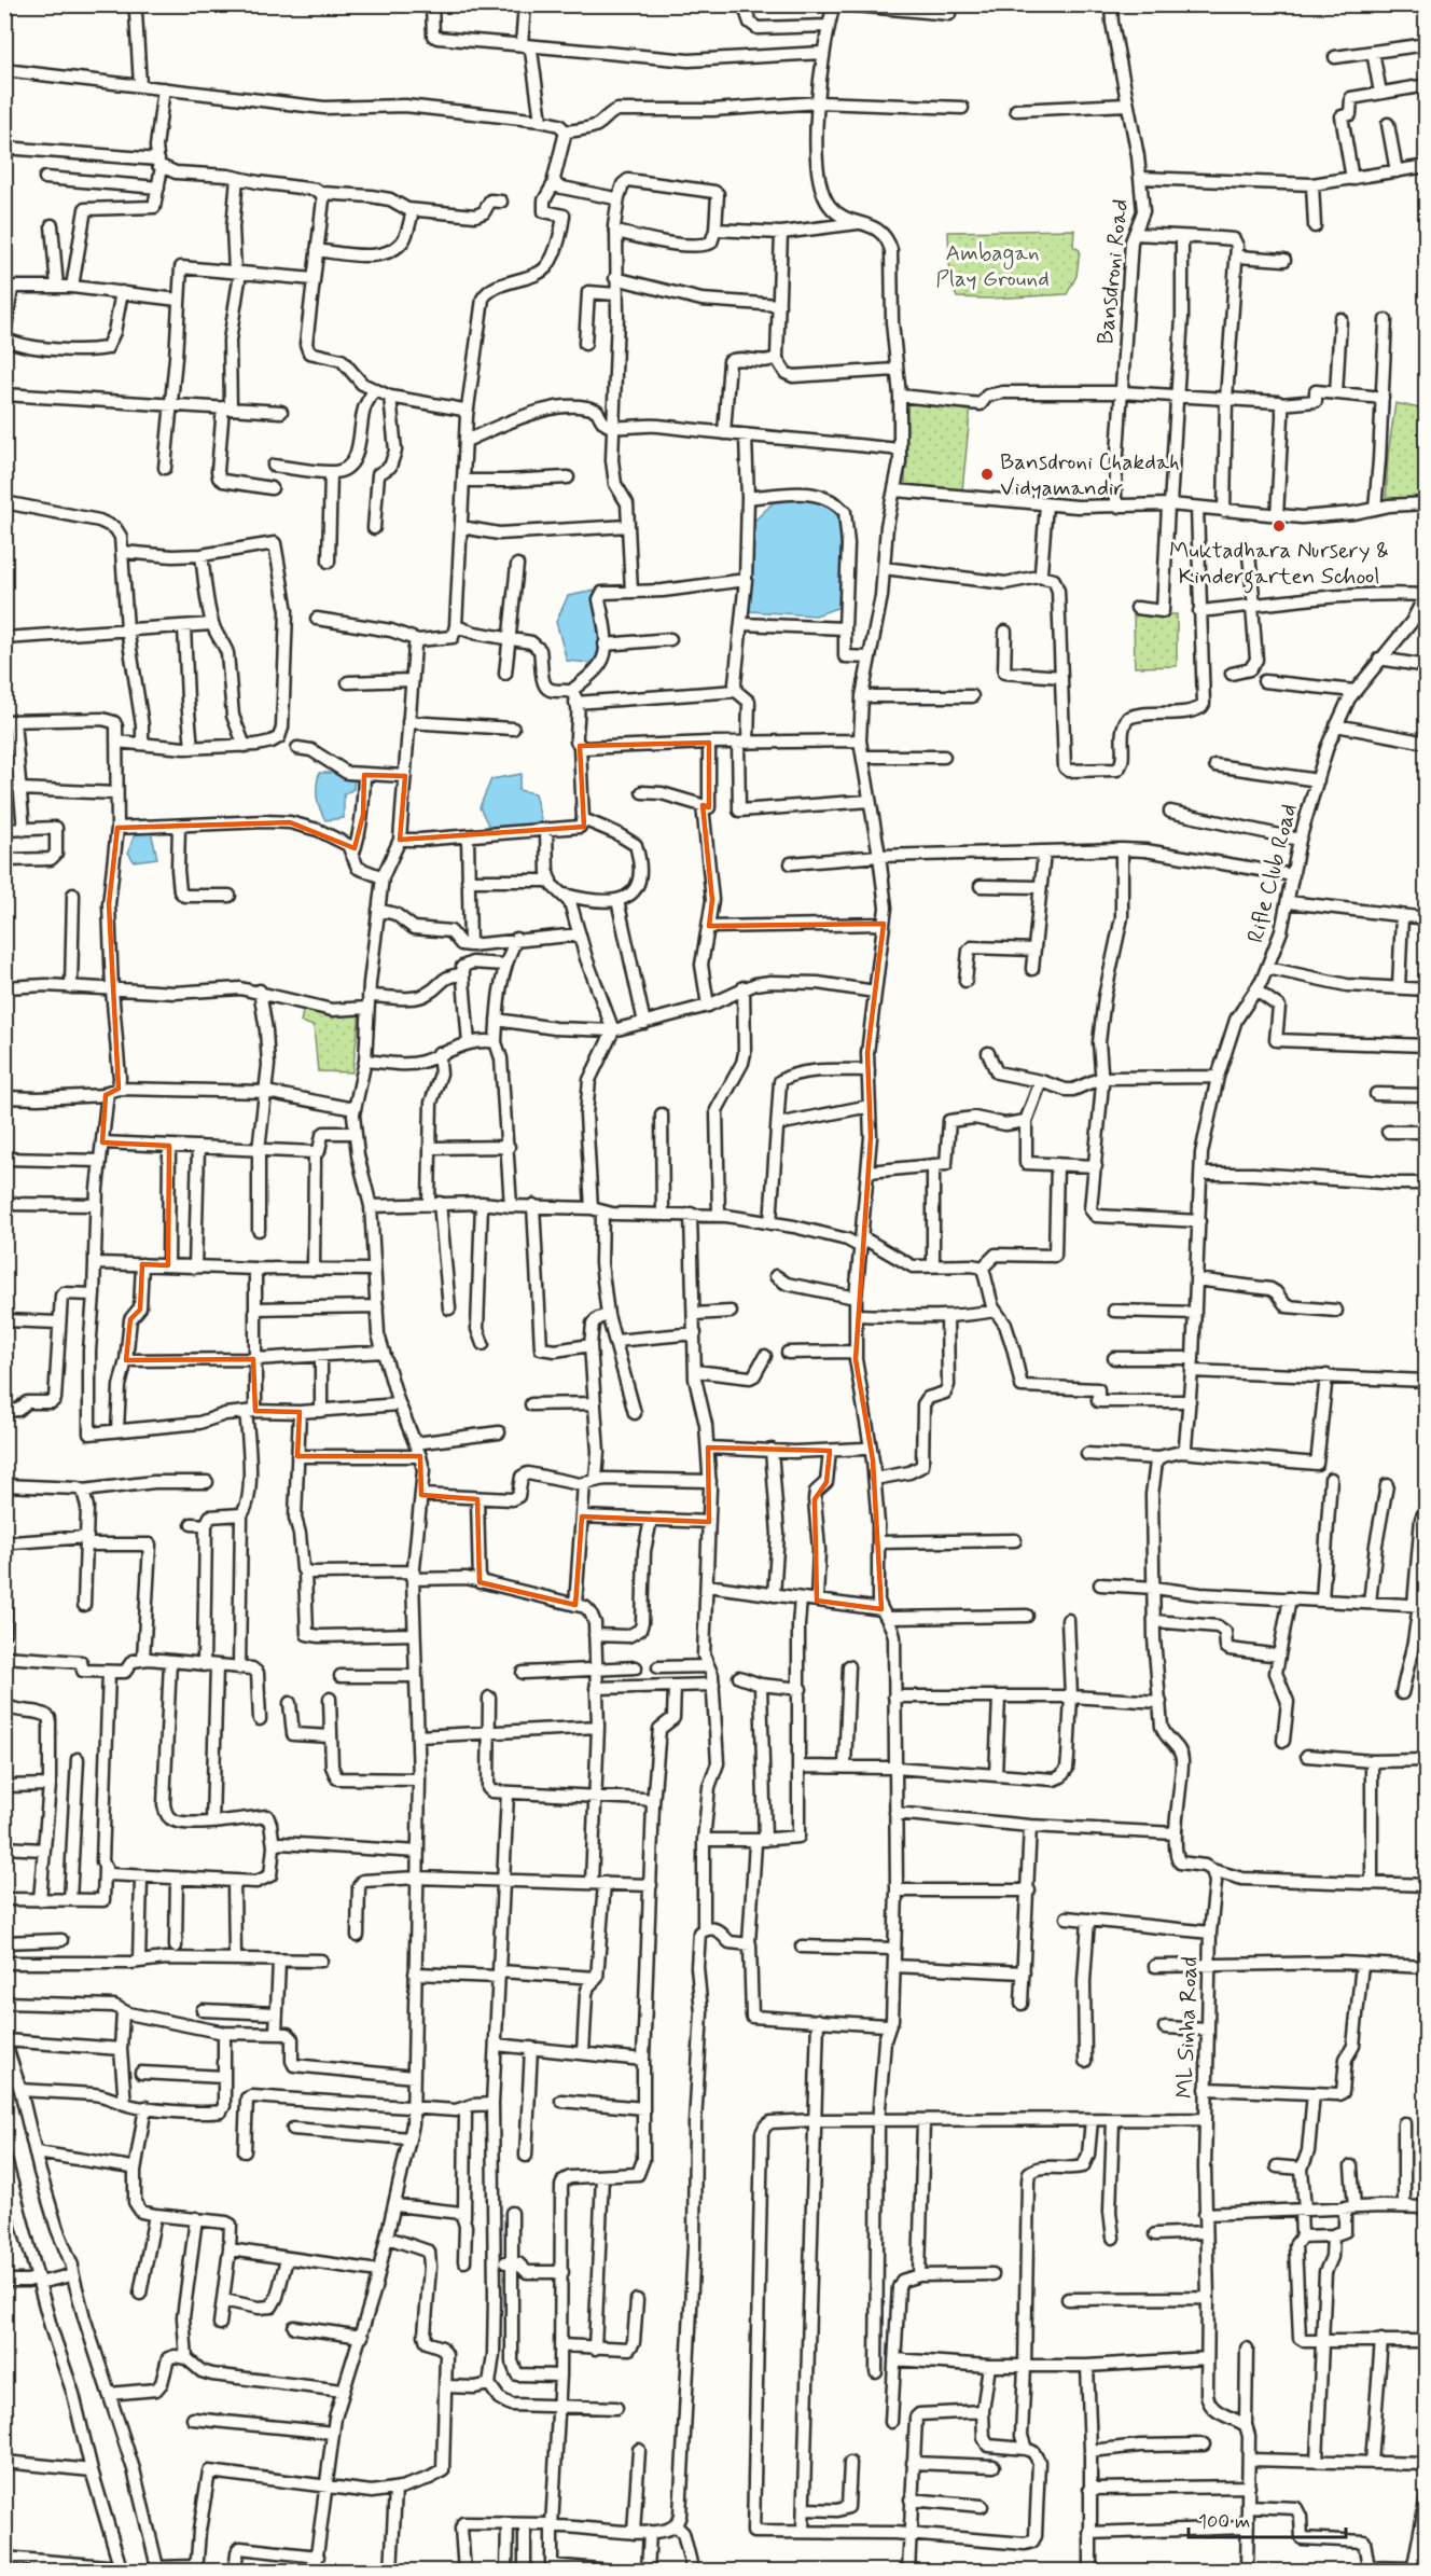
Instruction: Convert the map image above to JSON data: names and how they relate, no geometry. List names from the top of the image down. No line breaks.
{"streets":{"street":["Bansdroni Road","Rifle Club Road","ML Sinha Road"]},"parks":["Ambagan Play Ground"],"places":["Bansdroni Chakdah Vidyamandir","Muktadhara Nursery & Kindergarten School"],"scale_bar":"100 m"}
